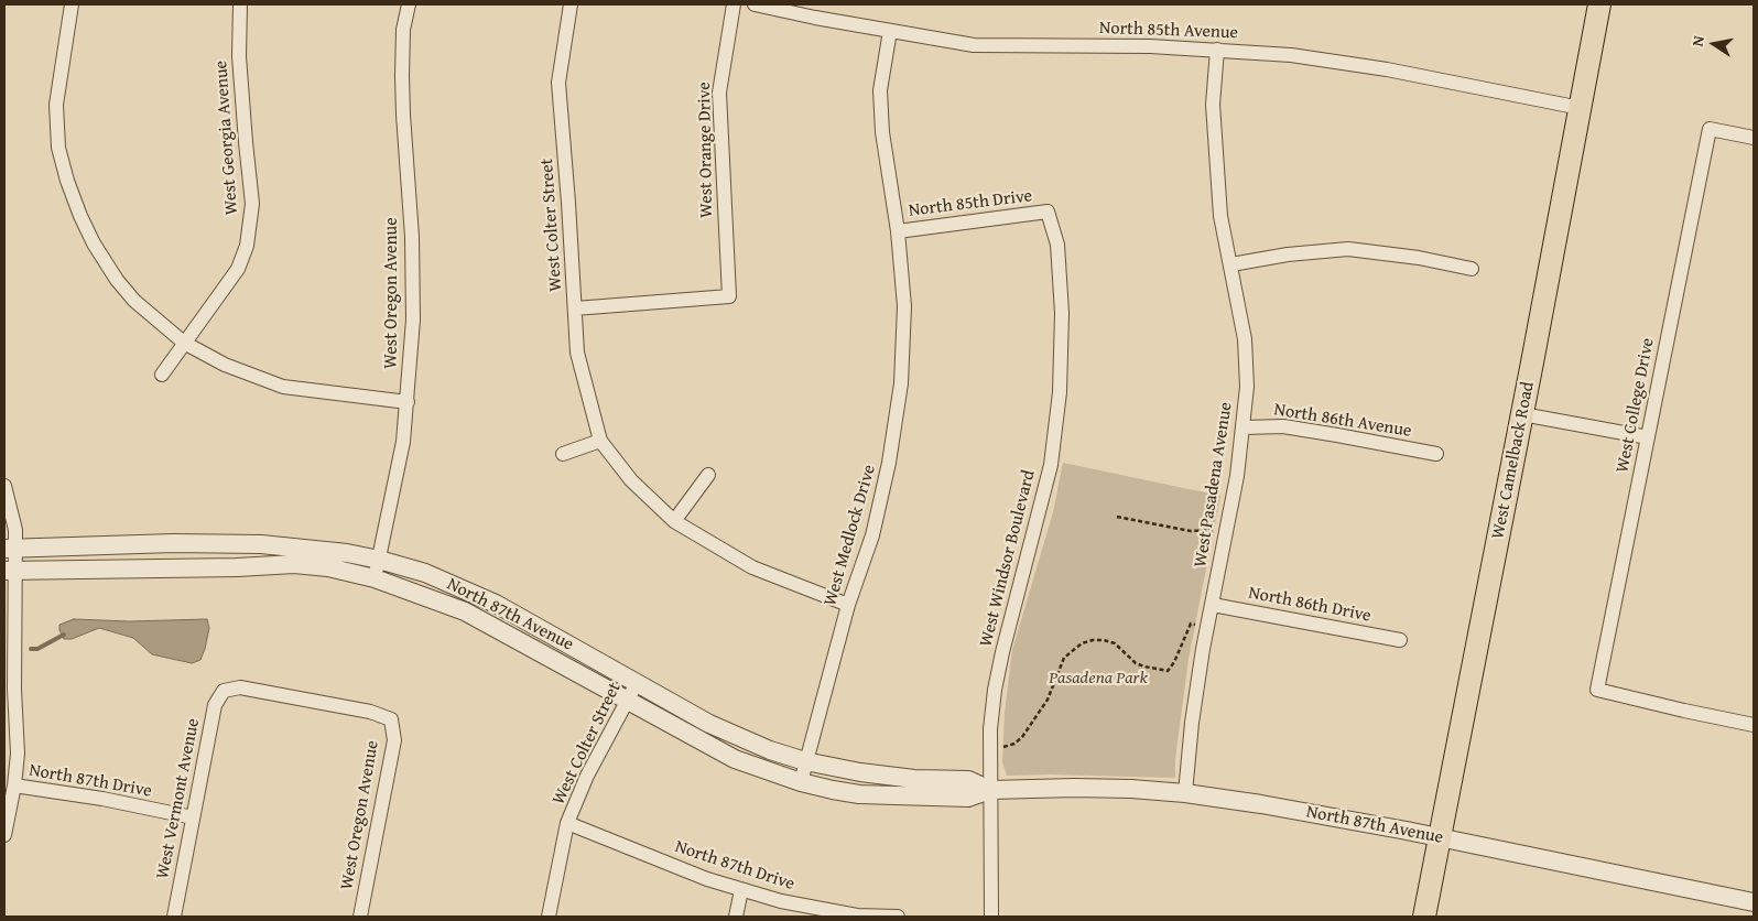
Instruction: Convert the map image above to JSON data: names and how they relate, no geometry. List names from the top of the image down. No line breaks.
{"streets":{"main road":["West Camelback Road"],"street":["North 85th Avenue","West Georgia Avenue","West Orange Drive","North 85th Drive","West Colter Street","West Oregon Avenue","West College Drive","North 86th Avenue","West Pasadena Avenue","West Medlock Drive","West Windsor Boulevard","North 86th Drive","North 87th Avenue","North 87th Drive","West Vermont Avenue"]},"crossings":[["North 85th Avenue","West Camelback Road"],["North 85th Avenue","West Pasadena Avenue"],["North 85th Avenue","West Medlock Drive"],["West Orange Drive","West Colter Street"],["North 85th Drive","West Medlock Drive"],["North 85th Drive","West Windsor Boulevard"],["West Colter Street","North 87th Avenue"],["West Colter Street","North 87th Drive"],["West Oregon Avenue","North 87th Avenue"],["West Oregon Avenue","West Vermont Avenue"],["North 86th Avenue","West Pasadena Avenue"],["West Camelback Road","North 87th Avenue"],["West Pasadena Avenue","North 86th Drive"],["West Pasadena Avenue","North 87th Avenue"],["West Medlock Drive","North 87th Avenue"],["West Windsor Boulevard","North 87th Avenue"],["North 87th Drive","West Vermont Avenue"]],"parks":["Pasadena Park"],"north":"left"}
